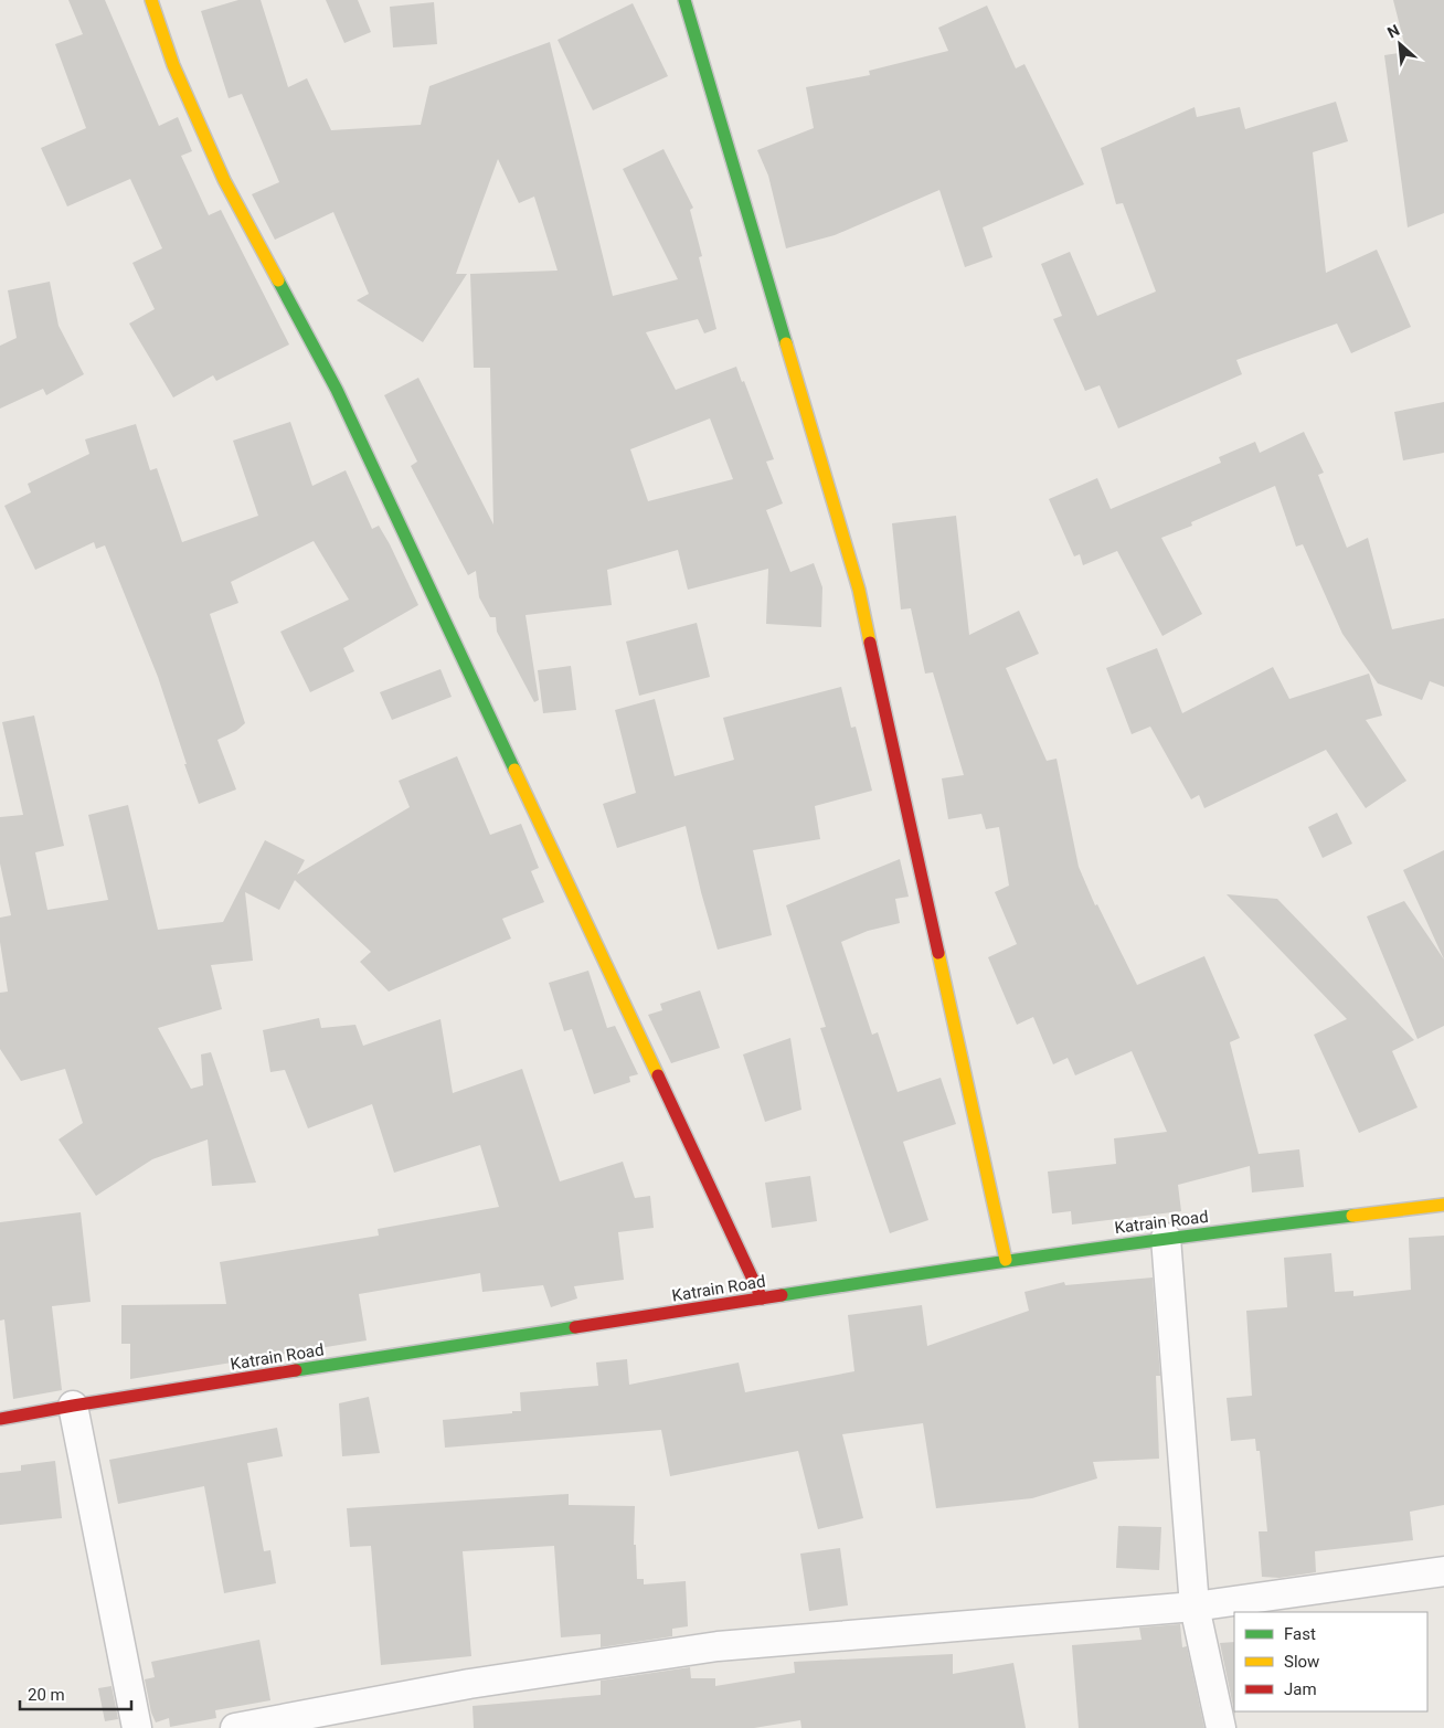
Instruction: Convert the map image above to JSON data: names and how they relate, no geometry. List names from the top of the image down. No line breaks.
{"streets":{"street":["Katrain Road"]},"legend":["Fast","Slow","Jam"],"scale_bar":"20 m","north":"top left"}
